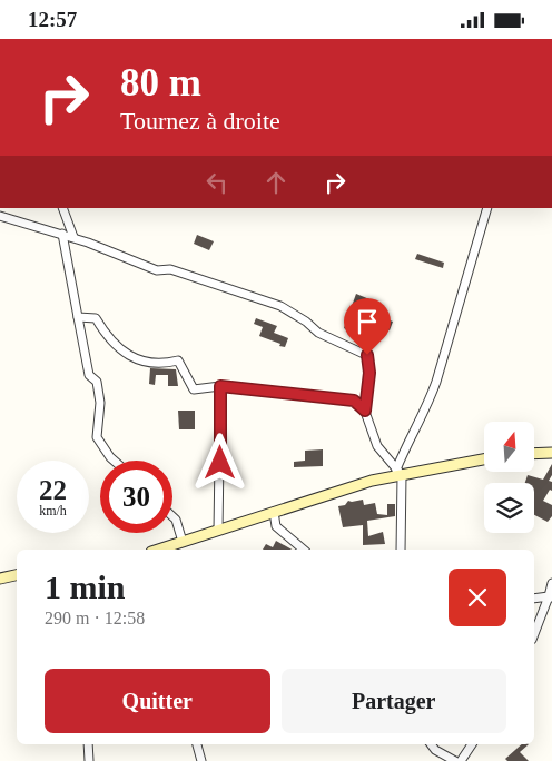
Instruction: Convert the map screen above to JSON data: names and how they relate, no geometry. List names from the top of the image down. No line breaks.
{"north":"top","page":{"status":"12:57","turn":["80 m","Tournez à droite"],"speed":"22 km/h","limit":"30","heading":["1 min","290 m · 12:58"],"buttons":["Quitter","Partager"]}}
